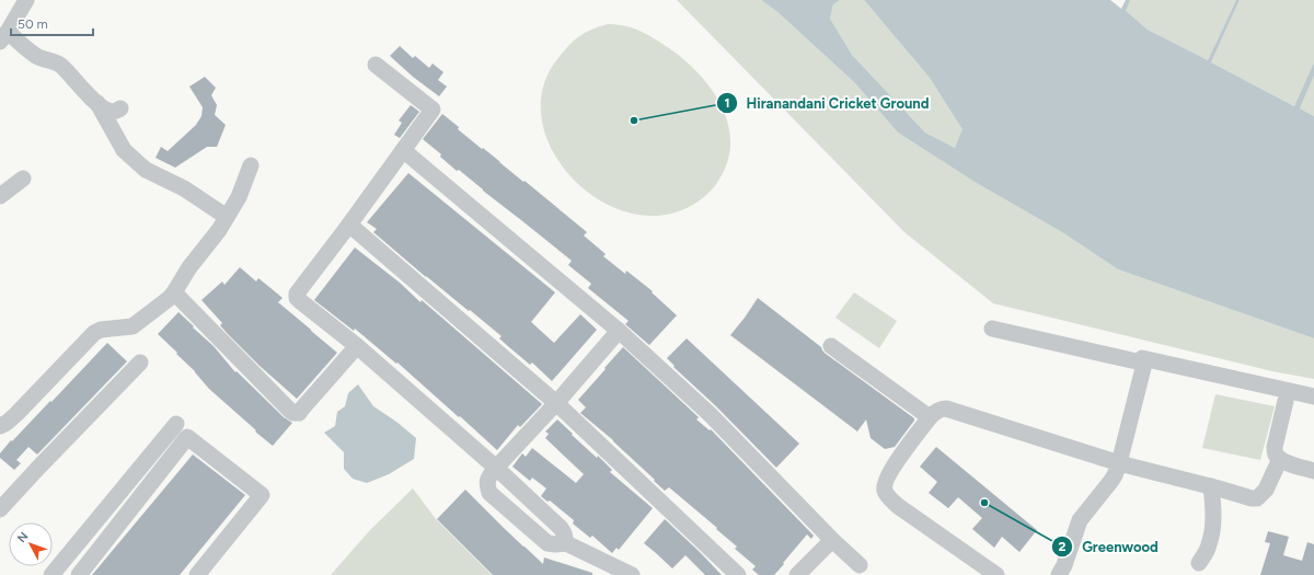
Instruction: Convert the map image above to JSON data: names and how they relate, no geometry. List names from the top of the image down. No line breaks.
{"places":["Hiranandani Cricket Ground","Greenwood"],"scale_bar":"50 m","north":"top left"}
